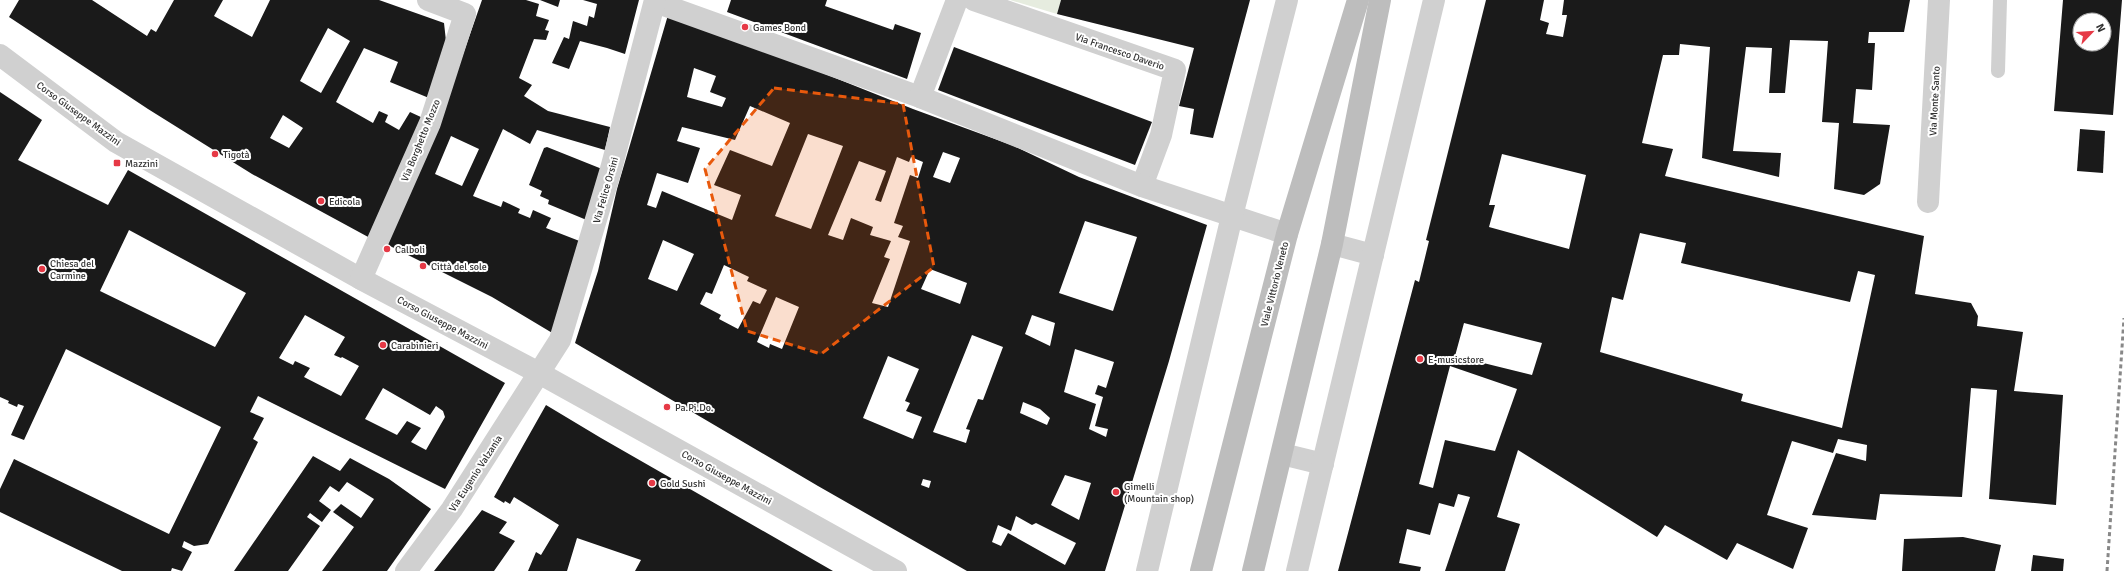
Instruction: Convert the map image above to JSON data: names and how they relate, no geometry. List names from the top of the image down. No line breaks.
{"streets":{"main road":["Viale Vittorio Veneto"],"street":["Via Francesco Daverio","Via Monte Santo","Corso Giuseppe Mazzini","Via Borghetto Mozzo","Via Felice Orsini","Via Eugenio Valzania"]},"crossings":[["Corso Giuseppe Mazzini","Via Borghetto Mozzo"],["Corso Giuseppe Mazzini","Via Felice Orsini"],["Corso Giuseppe Mazzini","Via Eugenio Valzania"],["Via Felice Orsini","Via Eugenio Valzania"]],"places":{"other":["Games Bond","Tigotà","Edicola","Calboli","Città del sole","Chiesa del Carmine","Carabinieri","E-musicstore","Pa.Pi.Do.","Gold Sushi","Gimelli (Mountain shop)"],"transit":["Mazzini"]},"north":"top right"}
